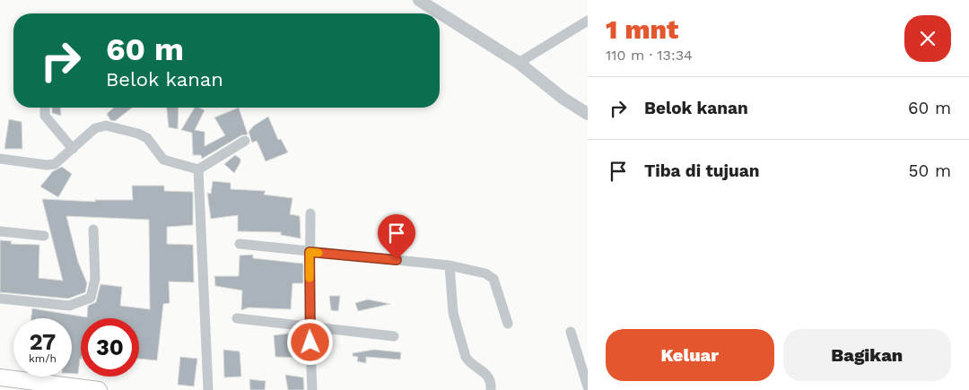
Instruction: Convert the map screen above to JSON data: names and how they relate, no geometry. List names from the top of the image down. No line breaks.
{"page":{"heading":["1 mnt","110 m · 13:34"],"turn":["60 m","Belok kanan"],"list":[{"name":"Belok kanan","value":"60 m"},{"name":"Tiba di tujuan","value":"50 m"}],"speed":"27 km/h","limit":"30","buttons":["Keluar","Bagikan"]}}
